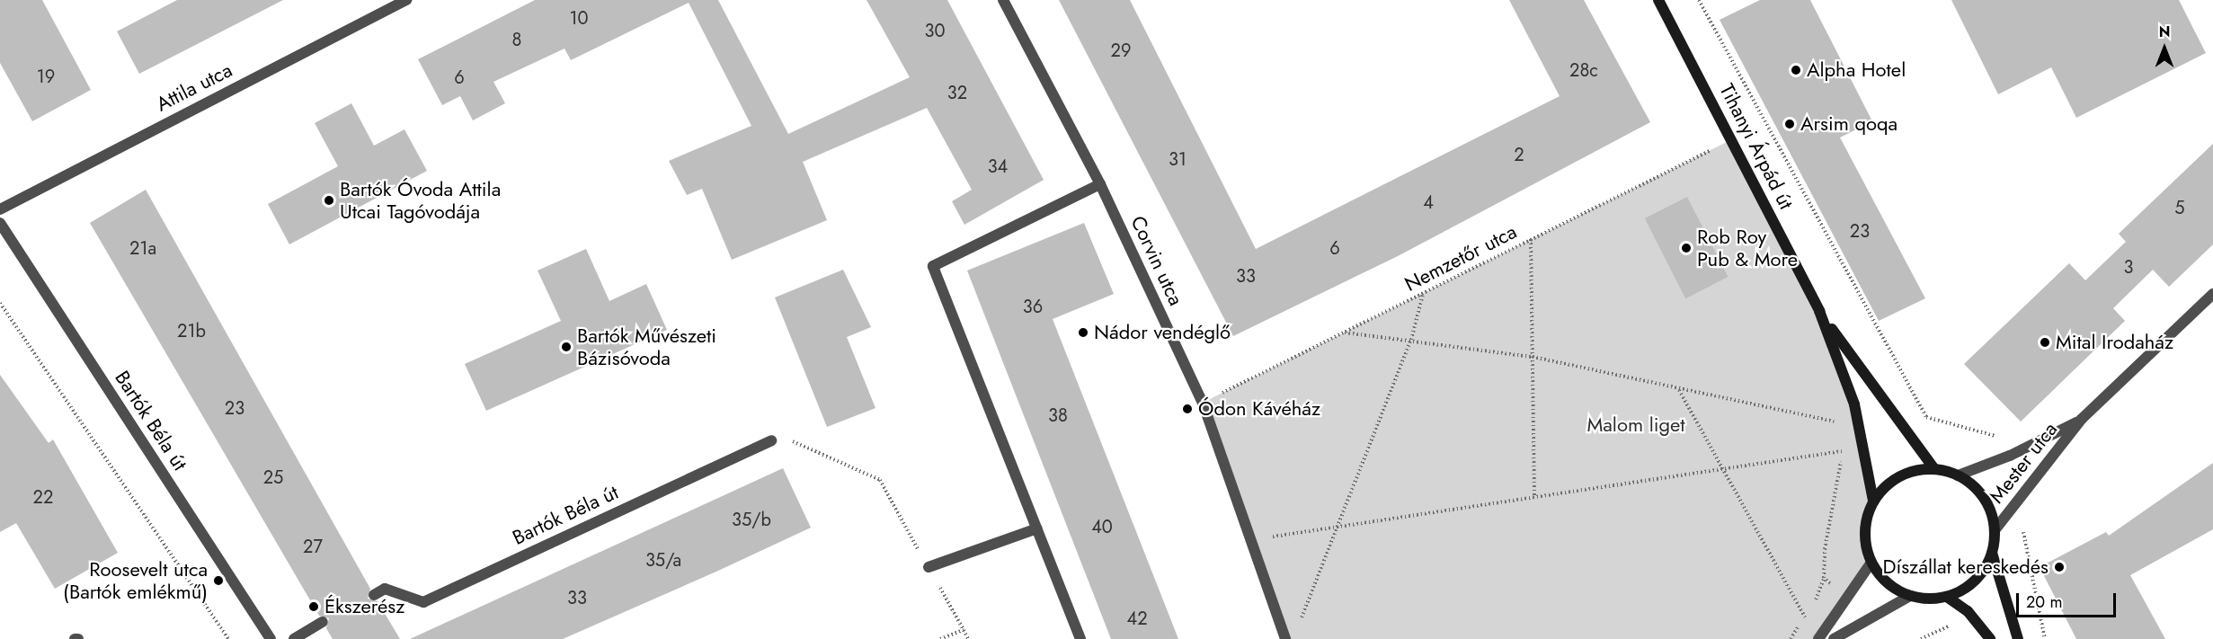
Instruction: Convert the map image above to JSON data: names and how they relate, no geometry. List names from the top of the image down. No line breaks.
{"streets":{"street":["Attila utca","Tihanyi Árpád út","Corvin utca","Bartók Béla út","Mester utca"],"path":["Nemzetőr utca"]},"crossings":[["Tihanyi Árpád út","Nemzetőr utca"],["Tihanyi Árpád út","Mester utca"],["Nemzetőr utca","Corvin utca"]],"parks":["Malom liget"],"places":["Alpha Hotel","Arsim qoqa","Bartók Óvoda Attila Utcai Tagóvodája","Rob Roy Pub & More","Nádor vendéglő","Mital Irodaház","Bartók Művészeti Bázisóvoda","Ódon Kávéház","Díszállat kereskedés","Roosevelt utca (Bartók emlékmű)","Ékszerész"],"house_numbers":["10","30","8","29","28c","19","6","32","2","31","34","4","5","23","21a","6","3","33","36","21b","23","38","25","22","35/b","40","27","35/a","33","42"],"scale_bar":"20 m","north":"top"}
